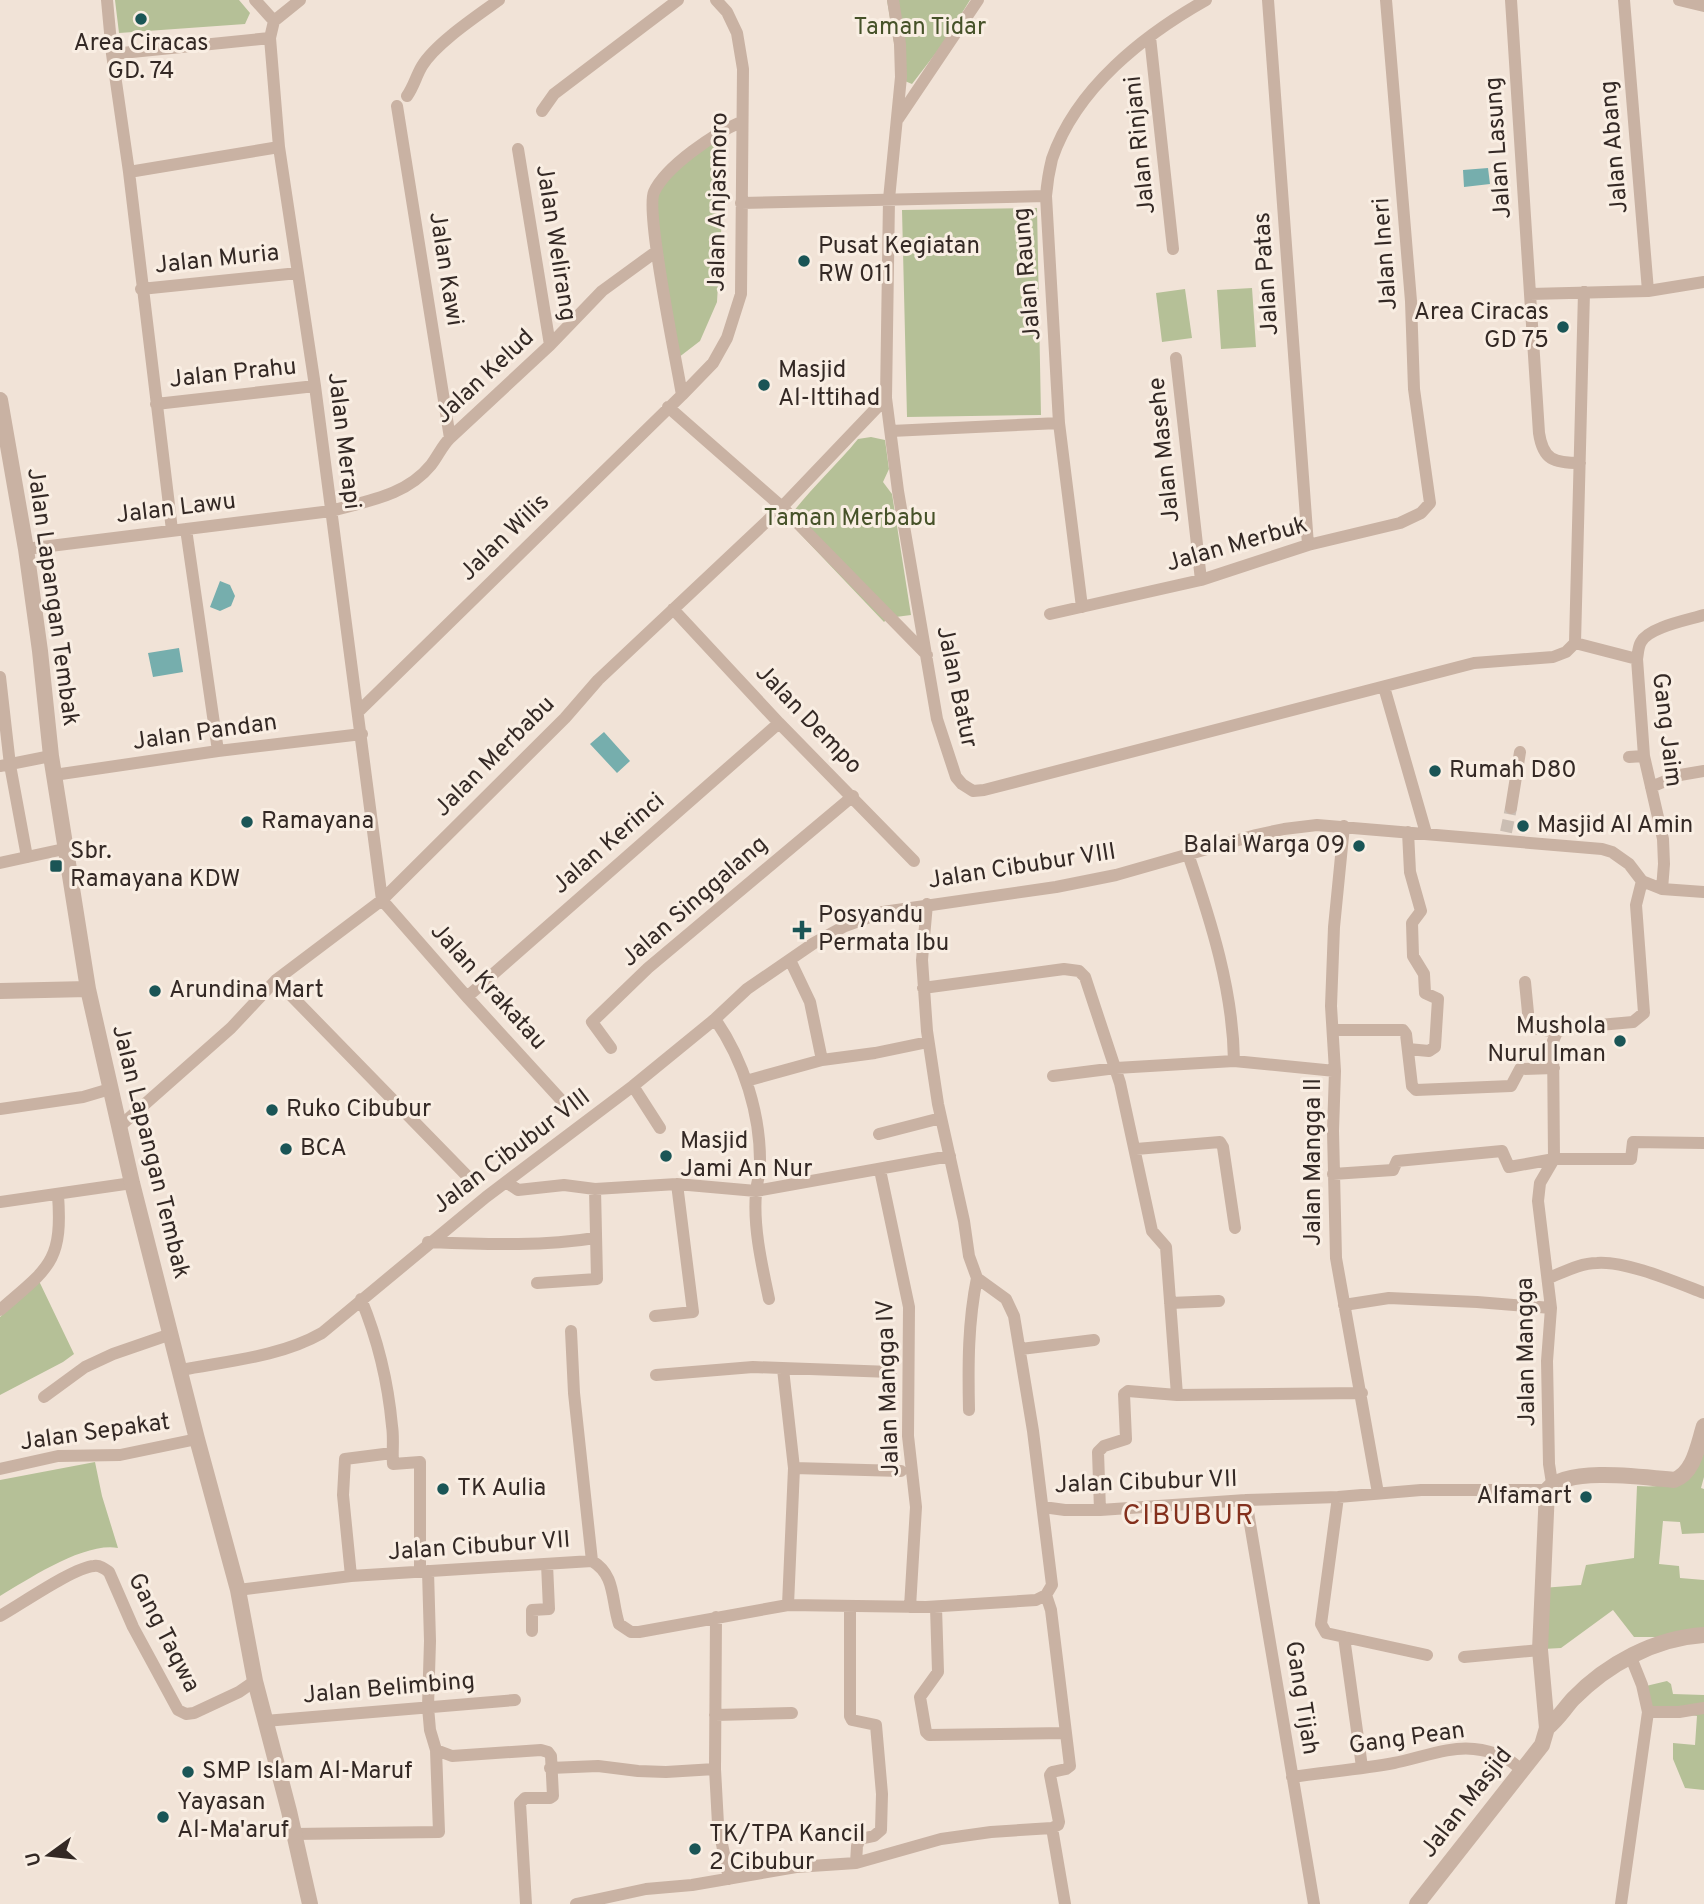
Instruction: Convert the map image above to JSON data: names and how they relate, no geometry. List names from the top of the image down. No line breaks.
{"streets":{"street":["Jalan Rinjani","Jalan Abang","Jalan Lasung","Jalan Anjasmoro","Jalan Welirang","Jalan Ineri","Jalan Muria","Jalan Kawi","Jalan Raung","Jalan Patas","Jalan Prahu","Jalan Kelud","Jalan Merapi","Jalan Masehe","Jalan Lawu","Jalan Wilis","Jalan Merbuk","Jalan Lapangan Tembak","Jalan Batur","Jalan Dempo","Gang Jaim","Jalan Pandan","Jalan Merbabu","Jalan Kerinci","Jalan Cibubur VIII","Jalan Singgalang","Jalan Krakatau","Jalan Mangga II","Jalan Mangga","Jalan Mangga IV","Jalan Sepakat","Jalan Cibubur VII","Gang Taqwa","Jalan Belimbing","Gang Tijah","Gang Pean","Jalan Masjid"]},"crossings":[["Jalan Anjasmoro","Jalan Raung"],["Jalan Anjasmoro","Jalan Wilis"],["Jalan Welirang","Jalan Kelud"],["Jalan Ineri","Jalan Merbuk"],["Jalan Muria","Jalan Merapi"],["Jalan Kawi","Jalan Kelud"],["Jalan Raung","Jalan Merbuk"],["Jalan Raung","Jalan Batur"],["Jalan Patas","Jalan Merbuk"],["Jalan Prahu","Jalan Merapi"],["Jalan Kelud","Jalan Merapi"],["Jalan Kelud","Jalan Lawu"],["Jalan Merapi","Jalan Lawu"],["Jalan Merapi","Jalan Wilis"],["Jalan Merapi","Jalan Pandan"],["Jalan Merapi","Jalan Merbabu"],["Jalan Merapi","Jalan Krakatau"],["Jalan Masehe","Jalan Merbuk"],["Jalan Lawu","Jalan Lapangan Tembak"],["Jalan Lapangan Tembak","Jalan Pandan"],["Jalan Lapangan Tembak","Jalan Merbabu"],["Jalan Lapangan Tembak","Jalan Cibubur VIII"],["Jalan Lapangan Tembak","Jalan Sepakat"],["Jalan Lapangan Tembak","Jalan Cibubur VII"],["Jalan Lapangan Tembak","Gang Taqwa"],["Jalan Lapangan Tembak","Jalan Belimbing"],["Jalan Batur","Jalan Merbabu"],["Jalan Dempo","Jalan Merbabu"],["Jalan Dempo","Jalan Kerinci"],["Jalan Dempo","Jalan Singgalang"],["Gang Jaim","Jalan Cibubur VIII"],["Jalan Merbabu","Jalan Krakatau"],["Jalan Kerinci","Jalan Krakatau"],["Jalan Cibubur VIII","Jalan Mangga II"],["Jalan Mangga II","Jalan Cibubur VII"],["Jalan Mangga","Jalan Cibubur VII"],["Jalan Mangga IV","Jalan Cibubur VII"],["Jalan Cibubur VII","Gang Tijah"],["Gang Tijah","Gang Pean"],["Gang Pean","Jalan Masjid"]],"districts":["CIBUBUR"],"parks":["Taman Tidar","Taman Merbabu"],"places":{"other":["Area Ciracas GD. 74","Pusat Kegiatan RW 011","Area Ciracas GD 75","Masjid Al-Ittihad","Rumah D80","Ramayana","Masjid Al Amin","Balai Warga 09","Arundina Mart","Mushola Nurul Iman","Ruko Cibubur","BCA","Masjid Jami An Nur","TK Aulia","Alfamart","SMP Islam Al-Maruf","Yayasan Al-Ma'aruf","TK/TPA Kancil 2 Cibubur"],"transit":["Sbr. Ramayana KDW"],"health":["Posyandu Permata Ibu"]},"north":"left"}
